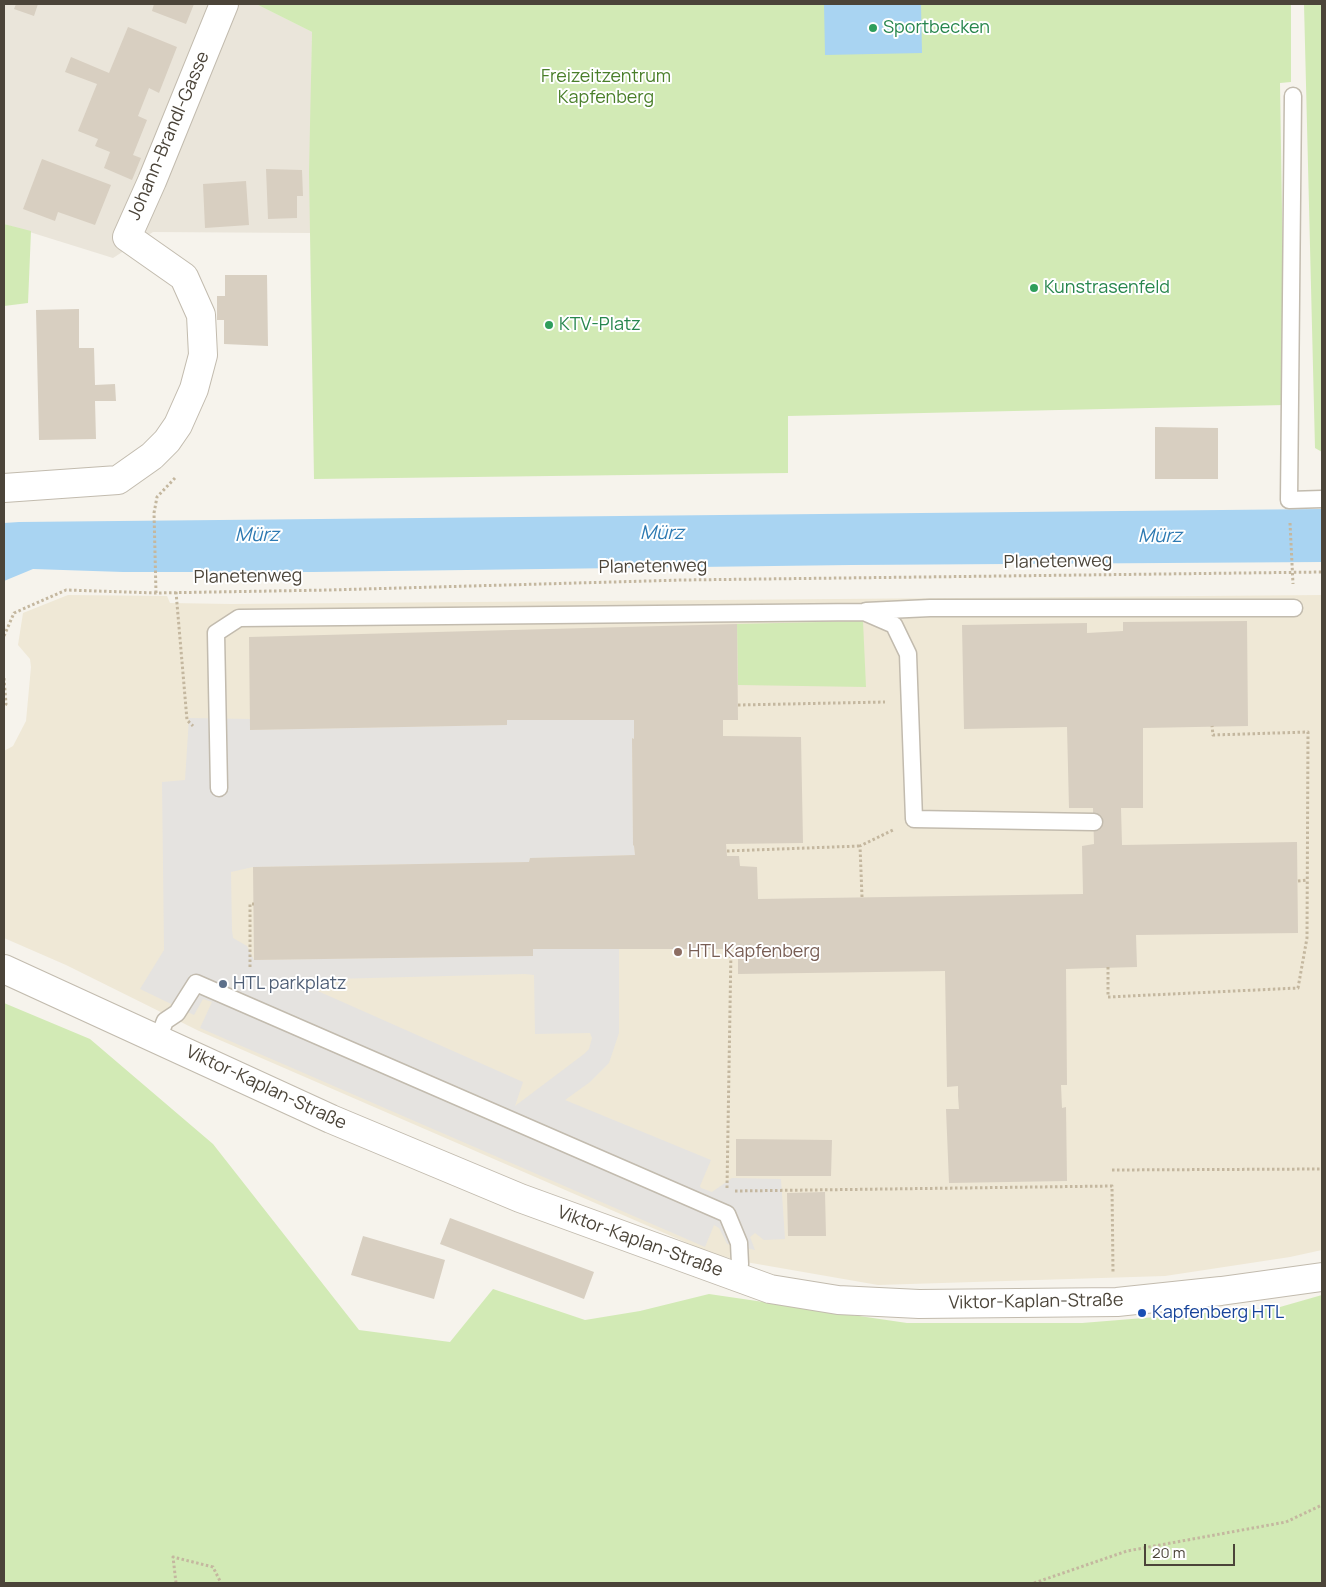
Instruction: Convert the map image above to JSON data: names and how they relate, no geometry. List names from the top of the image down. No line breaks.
{"streets":{"street":["Johann-Brandl-Gasse","Viktor-Kaplan-Straße"],"path":["Planetenweg"]},"water":["Mürz"],"parks":["Freizeitzentrum Kapfenberg"],"places":["Sportbecken","Kunstrasenfeld","KTV-Platz","HTL Kapfenberg","HTL parkplatz","Kapfenberg HTL"],"scale_bar":"20 m"}
